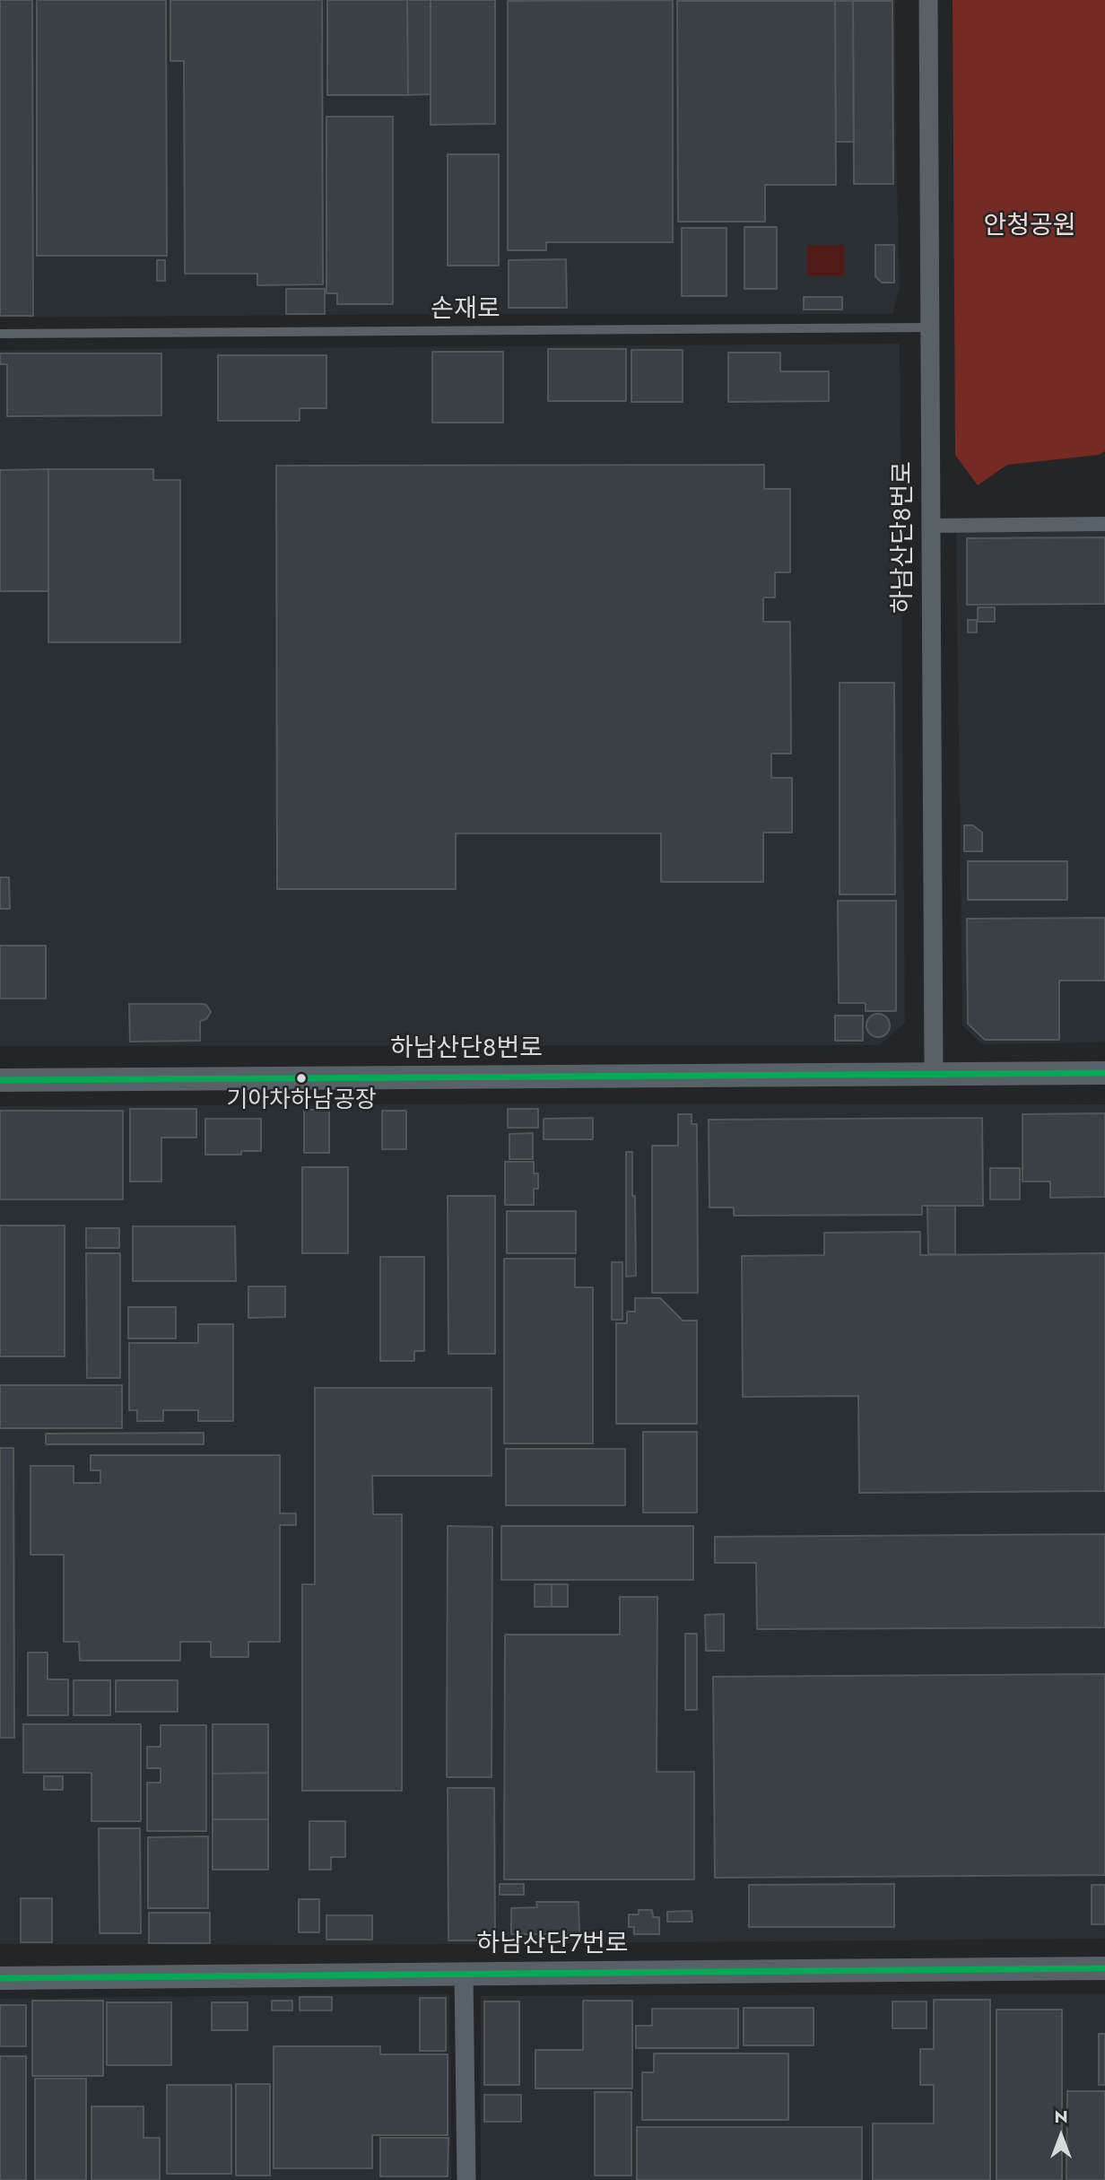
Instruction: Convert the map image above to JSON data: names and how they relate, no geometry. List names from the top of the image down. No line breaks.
{"streets":{"street":["하남산단8번로","하남산단7번로"],"lane":["손재로"]},"crossings":[["손재로","하남산단8번로"]],"parks":["안청공원"],"places":["기아차하남공장"],"north":"top"}
